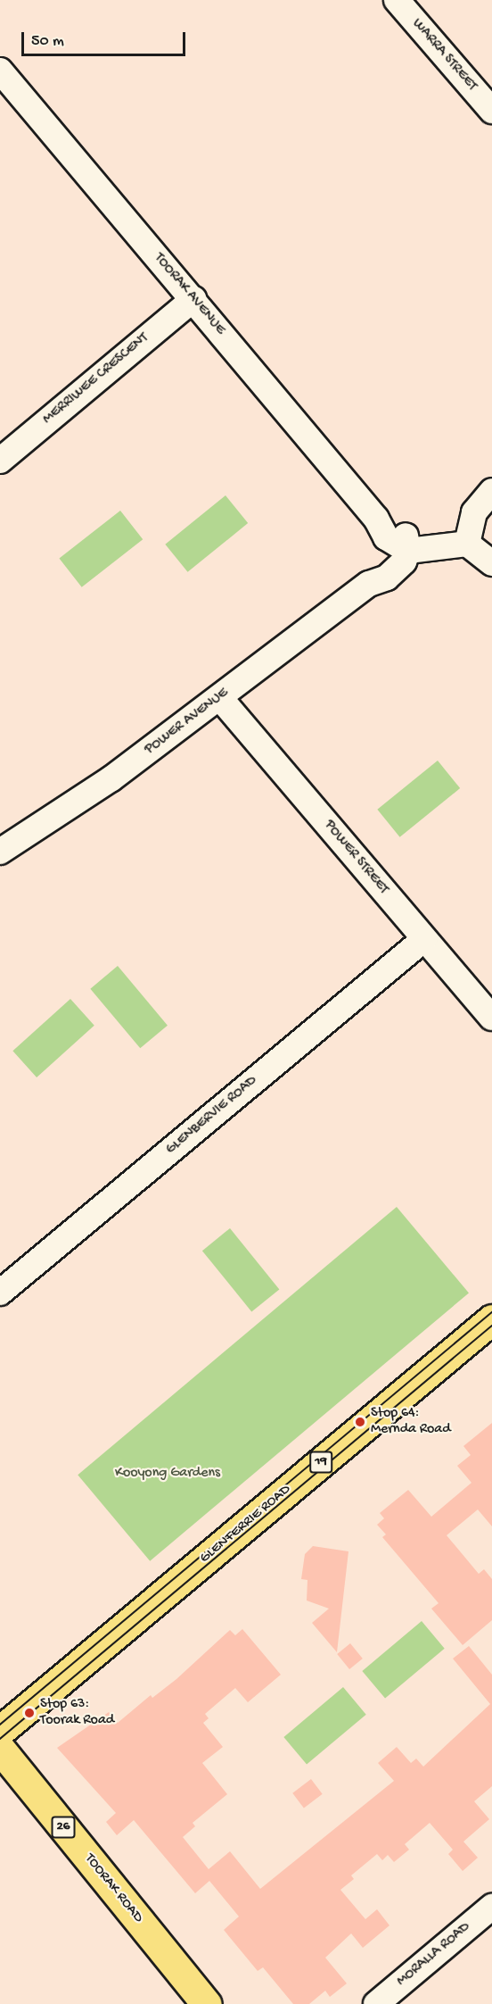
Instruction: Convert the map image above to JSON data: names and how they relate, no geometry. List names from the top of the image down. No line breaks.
{"streets":{"main road":["19","GLENFERRIE ROAD","26","TOORAK ROAD"],"street":["WARRA STREET","TOORAK AVENUE","MERRIWEE CRESCENT","POWER AVENUE","POWER STREET","GLENBERVIE ROAD","MORALLA ROAD"]},"crossings":[["TOORAK AVENUE","MERRIWEE CRESCENT"],["TOORAK AVENUE","POWER AVENUE"],["POWER AVENUE","POWER STREET"],["POWER STREET","GLENBERVIE ROAD"]],"parks":["Kooyong Gardens"],"places":["Stop 64: Mernda Road","Stop 63: Toorak Road"],"scale_bar":"50 m"}
